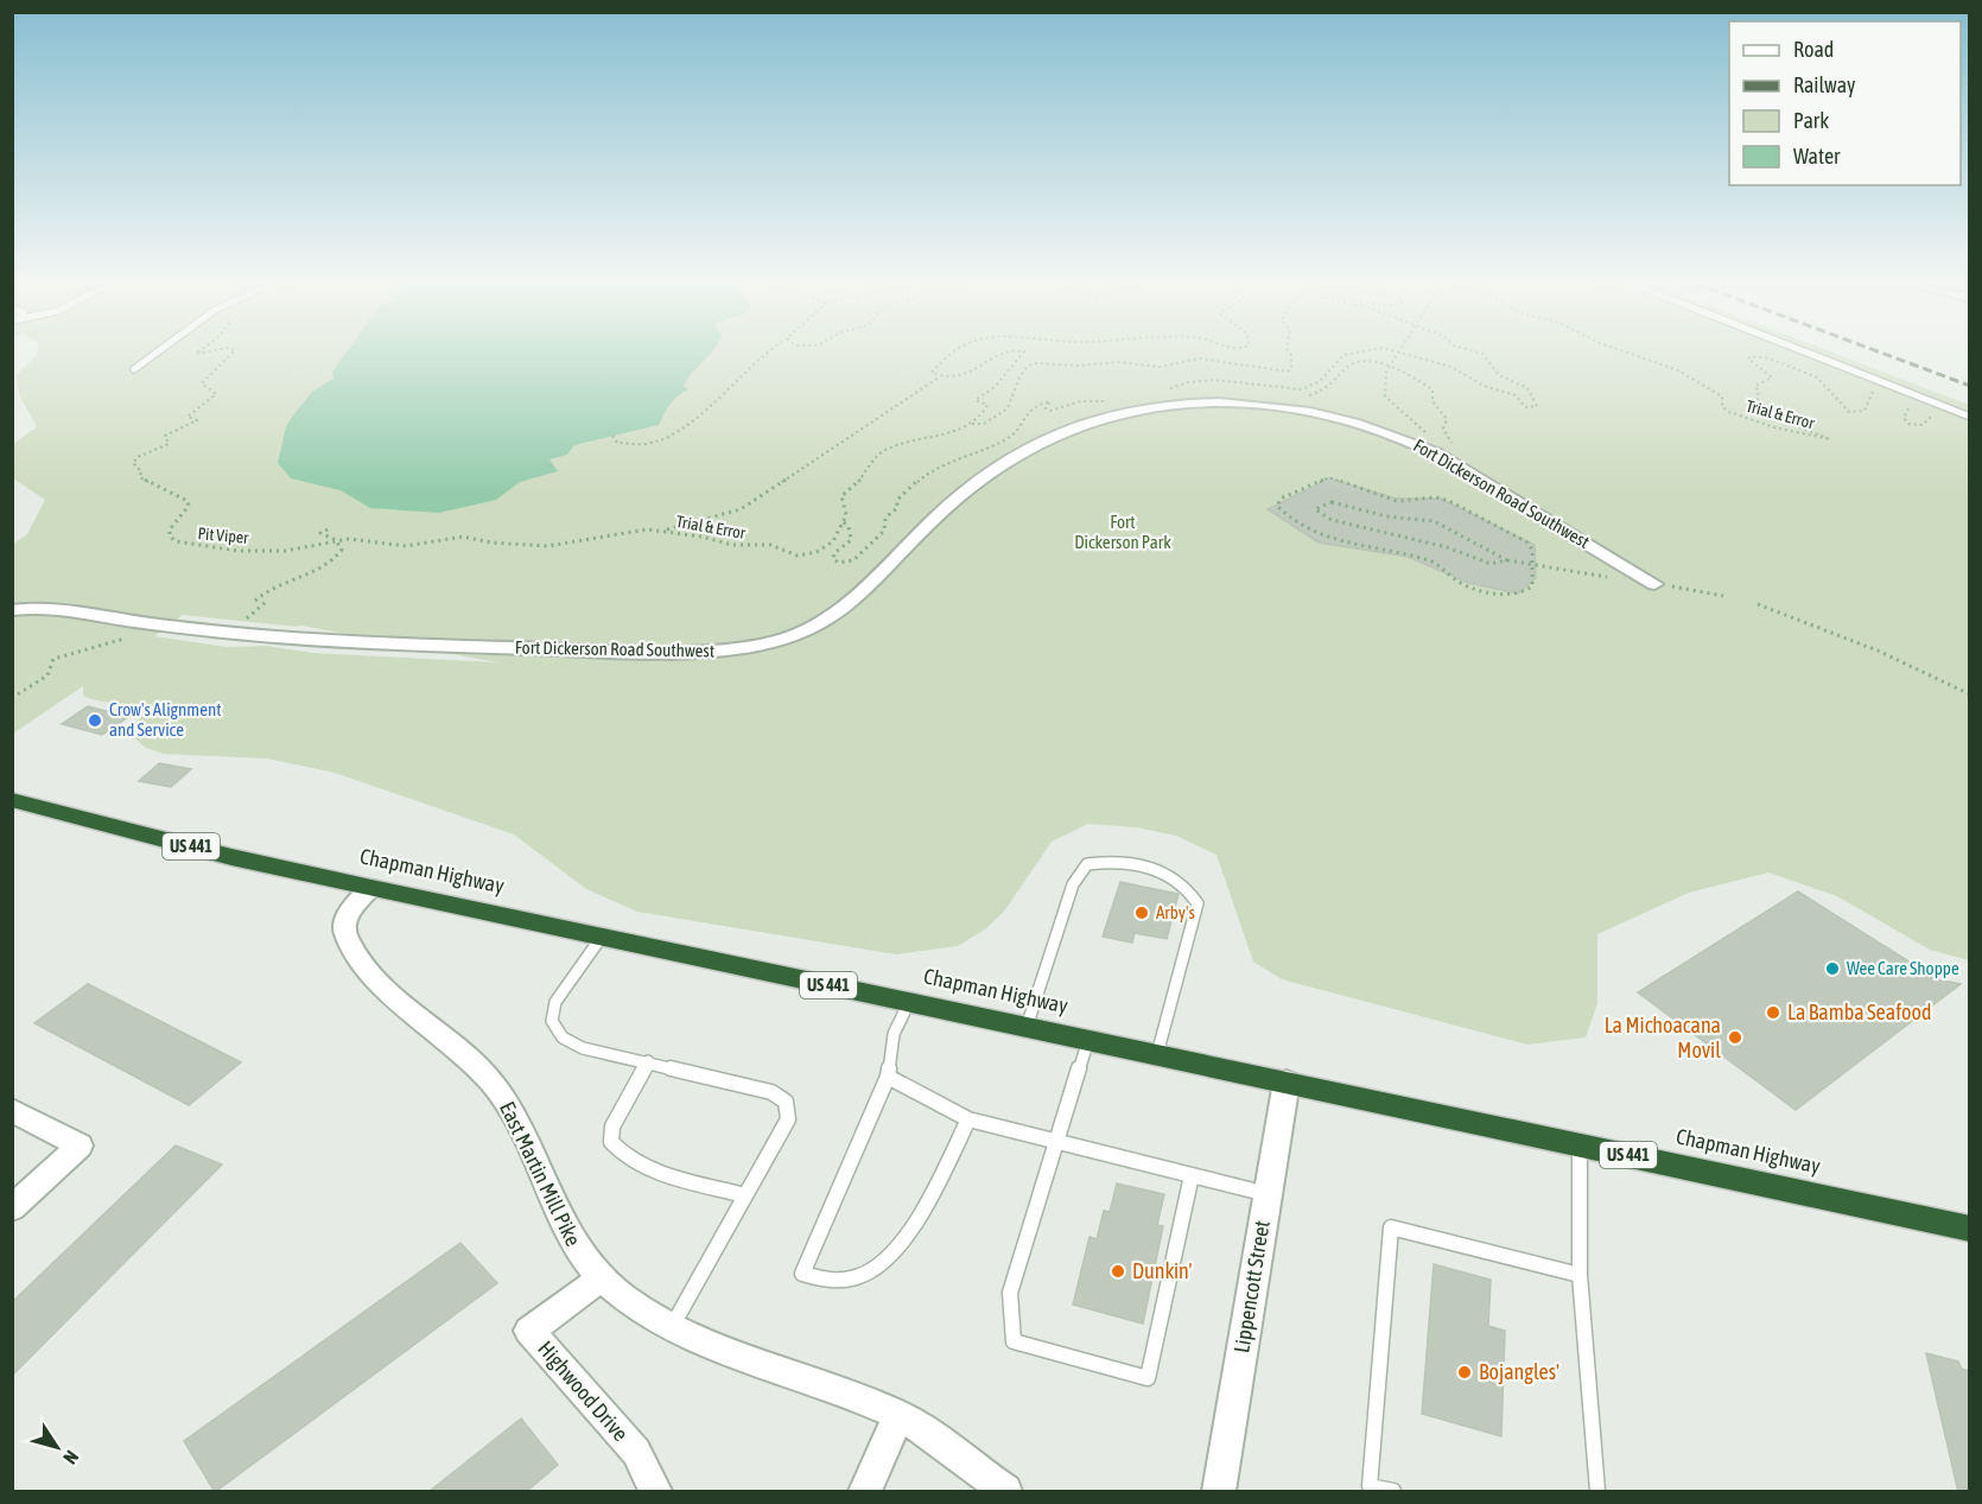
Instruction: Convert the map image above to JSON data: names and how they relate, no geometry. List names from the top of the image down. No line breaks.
{"streets":{"highway":["US 441","Chapman Highway"],"street":["Fort Dickerson Road Southwest","East Martin Mill Pike","Lippencott Street","Highwood Drive"],"path":["Trial & Error","Pit Viper"]},"crossings":[["Trial & Error","Pit Viper"],["Chapman Highway","East Martin Mill Pike"],["Chapman Highway","Lippencott Street"],["East Martin Mill Pike","Highwood Drive"]],"parks":["Fort Dickerson Park"],"places":["Crow's Alignment and Service","Arby's","Wee Care Shoppe","La Bamba Seafood","La Michoacana Movil","Dunkin'","Bojangles'"],"legend":["Road","Railway","Park","Water"],"north":"bottom right"}
